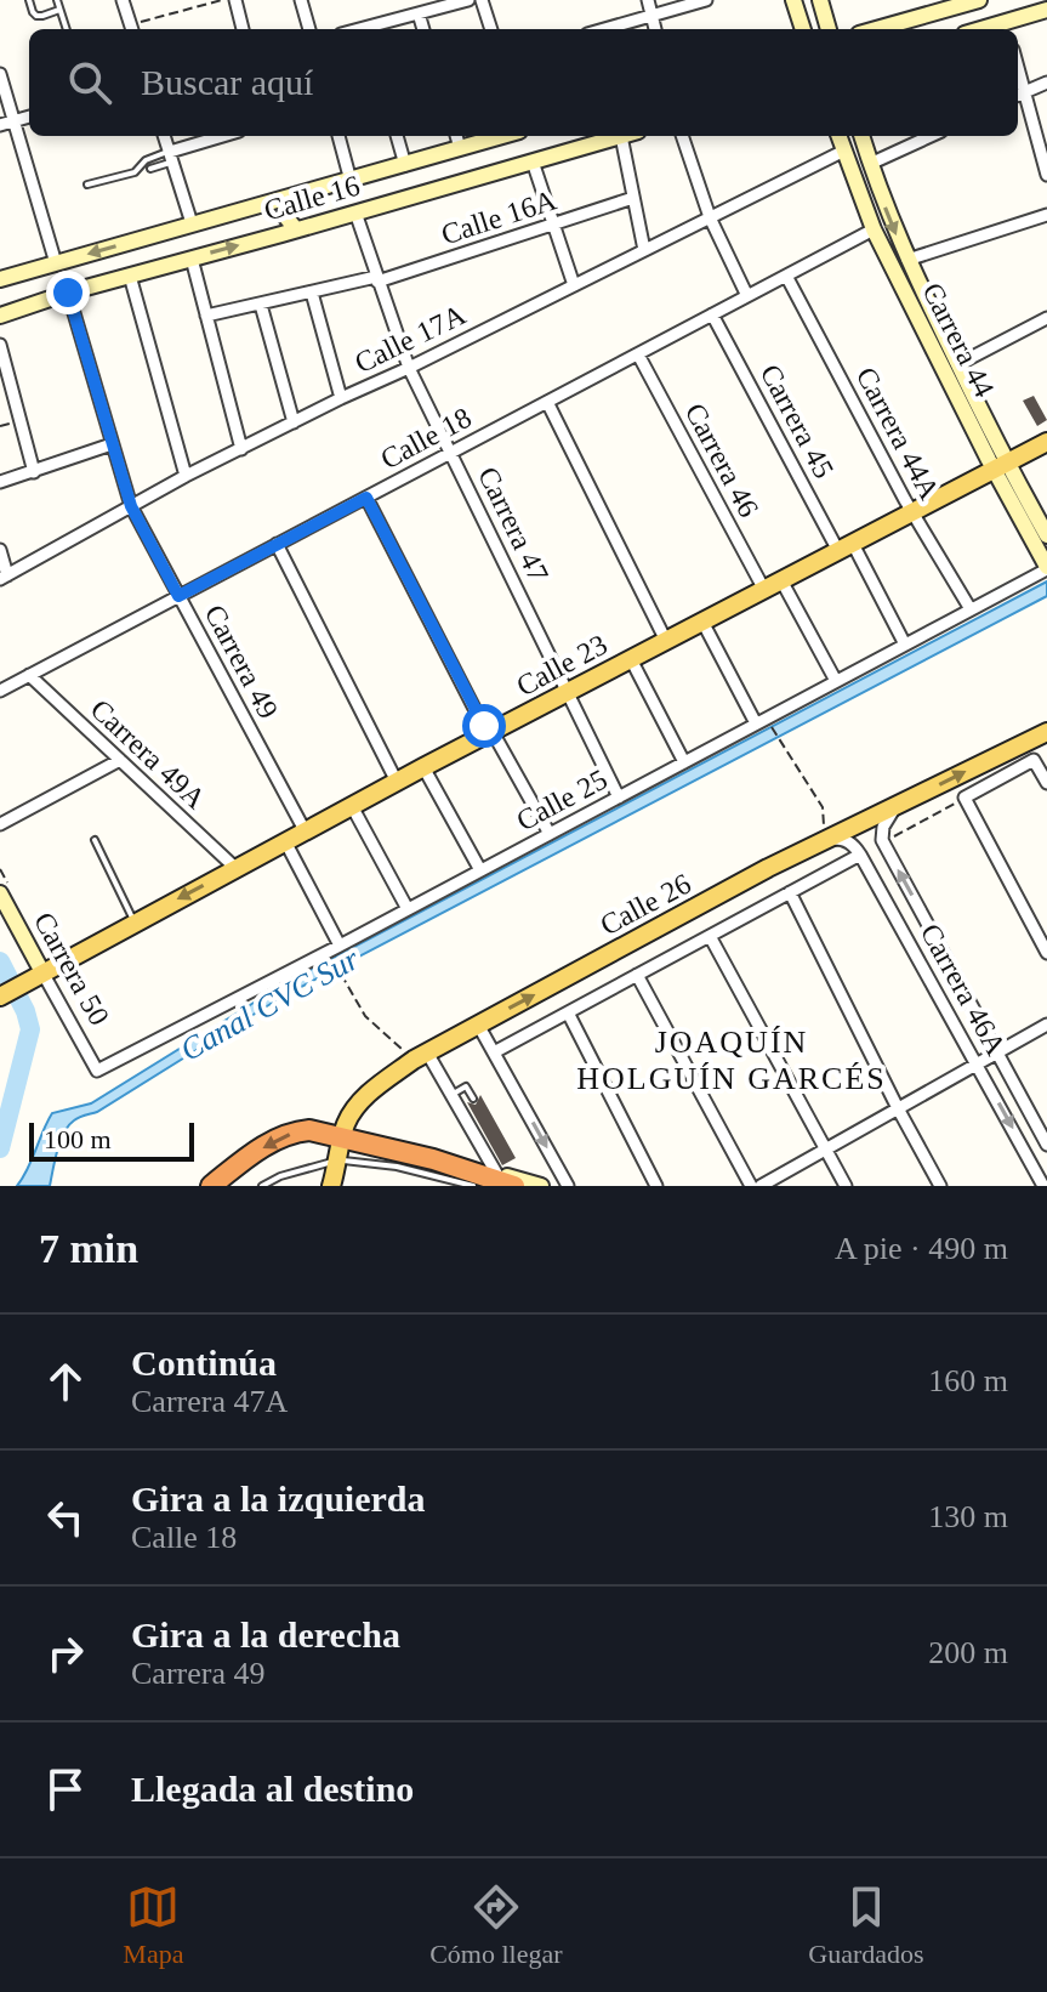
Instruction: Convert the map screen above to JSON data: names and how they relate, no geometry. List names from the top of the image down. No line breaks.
{"streets":{"main road":["Calle 23","Calle 26"],"street":["Calle 16","Calle 16A","Calle 17A","Carrera 44","Carrera 45","Carrera 44A","Calle 18","Carrera 46","Carrera 47","Carrera 49","Carrera 49A","Calle 25","Carrera 50","Carrera 46A"]},"crossings":[["Calle 16","Carrera 47"],["Calle 16","Carrera 49"],["Calle 16A","Carrera 47"],["Calle 17A","Carrera 44"],["Calle 17A","Carrera 47"],["Calle 17A","Carrera 49"],["Carrera 44","Calle 18"],["Carrera 44","Calle 23"],["Carrera 44","Calle 25"],["Carrera 45","Calle 18"],["Carrera 45","Calle 23"],["Carrera 45","Calle 25"],["Carrera 44A","Calle 18"],["Carrera 44A","Calle 23"],["Carrera 44A","Calle 25"],["Calle 18","Carrera 46"],["Calle 18","Carrera 47"],["Calle 18","Carrera 49"],["Calle 18","Carrera 49A"],["Carrera 46","Calle 23"],["Carrera 47","Calle 23"],["Carrera 47","Calle 25"],["Carrera 49","Calle 23"],["Calle 23","Carrera 49A"],["Calle 23","Carrera 50"],["Calle 25","Carrera 50"],["Calle 26","Carrera 46A"]],"one_way":["Calle 26"],"districts":["JOAQUÍN HOLGUÍN GARCÉS"],"water":["Canal CVC Sur"],"scale_bar":"100 m","page":{"search":"Buscar aquí","scale":"100 m","heading":["7 min","A pie · 490 m"],"list":[["Continúa","Carrera 47A","160 m"],["Gira a la izquierda","Calle 18","130 m"],["Gira a la derecha","Carrera 49","200 m"],"Llegada al destino"],"nav":["Mapa","Cómo llegar","Guardados"]}}
